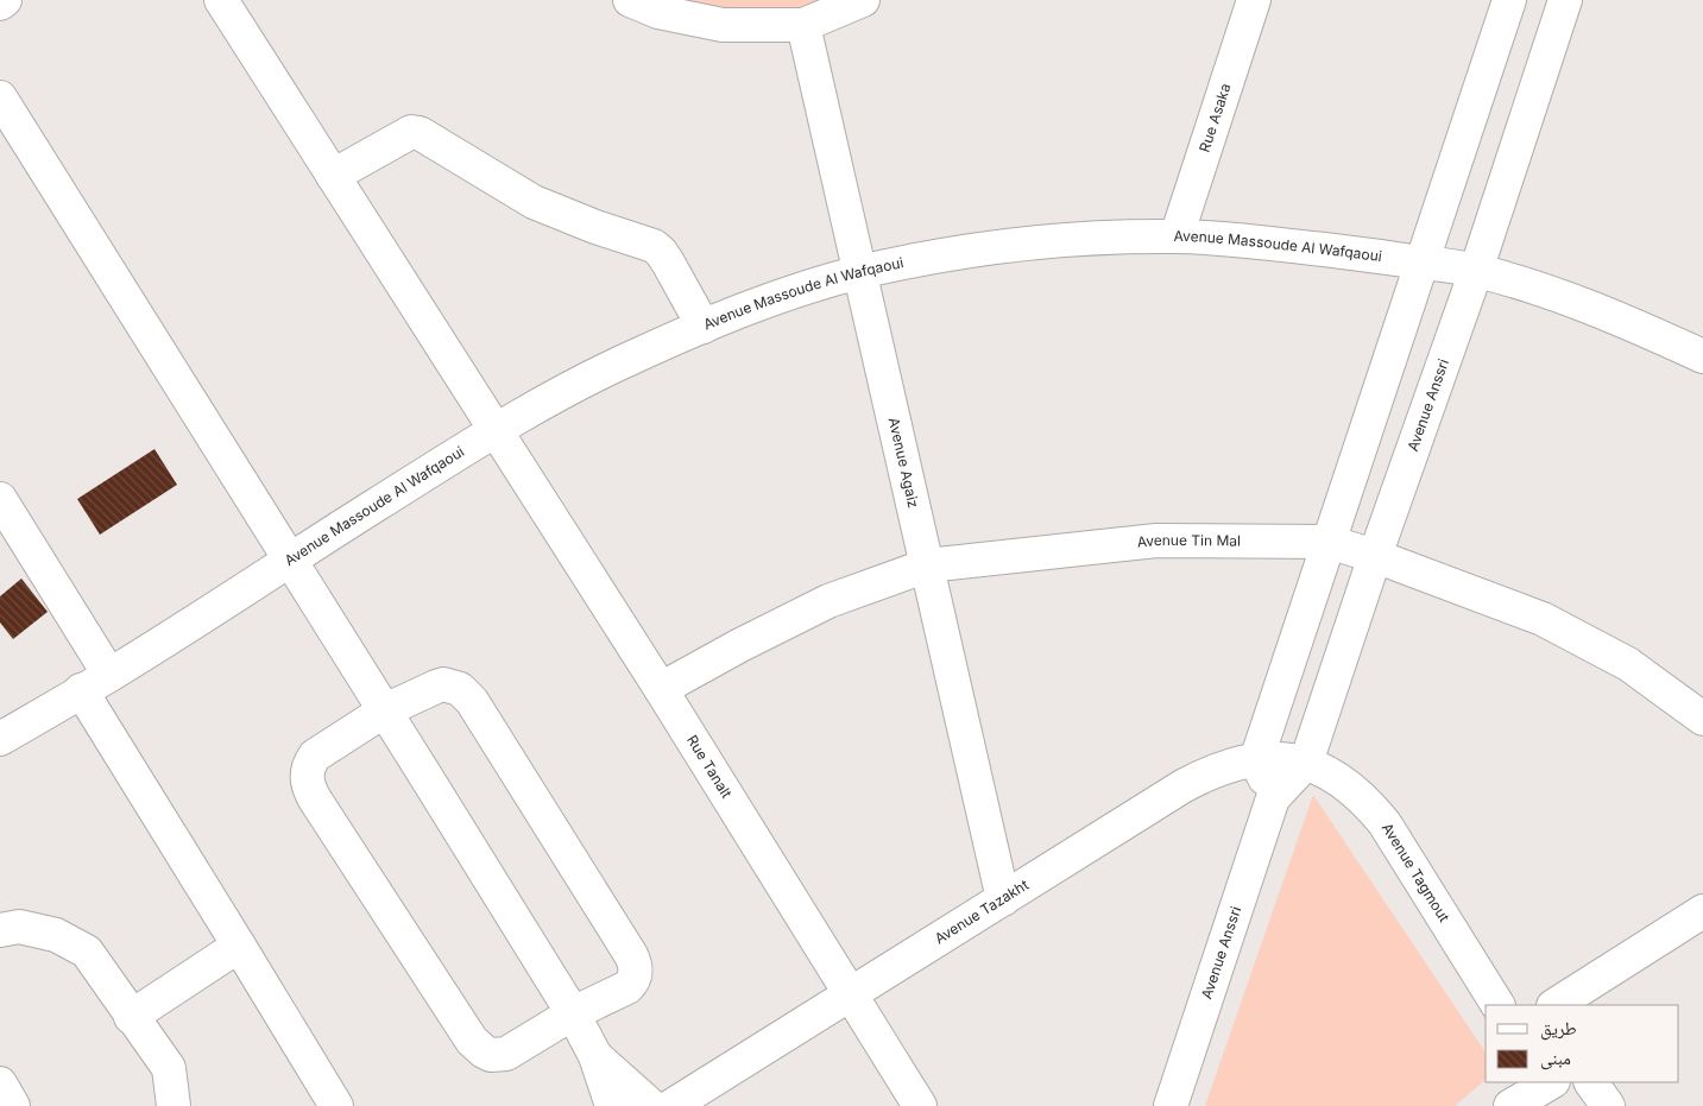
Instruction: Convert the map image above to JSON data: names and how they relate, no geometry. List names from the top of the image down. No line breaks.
{"streets":{"street":["Rue Asaka","Avenue Massoude Al Wafqaoui","Avenue Anssri","Avenue Agaiz","Avenue Tin Mal","Rue Tanalt","Avenue Tagmout","Avenue Tazakht"]},"crossings":[["Rue Asaka","Avenue Massoude Al Wafqaoui"],["Avenue Massoude Al Wafqaoui","Avenue Anssri"],["Avenue Massoude Al Wafqaoui","Avenue Agaiz"],["Avenue Massoude Al Wafqaoui","Rue Tanalt"],["Avenue Anssri","Avenue Tin Mal"],["Avenue Anssri","Avenue Tagmout"],["Avenue Anssri","Avenue Tazakht"],["Avenue Agaiz","Avenue Tin Mal"],["Avenue Agaiz","Avenue Tazakht"],["Avenue Tin Mal","Rue Tanalt"],["Rue Tanalt","Avenue Tazakht"],["Avenue Tagmout","Avenue Tazakht"]],"legend":["طريق","مبنى"]}
